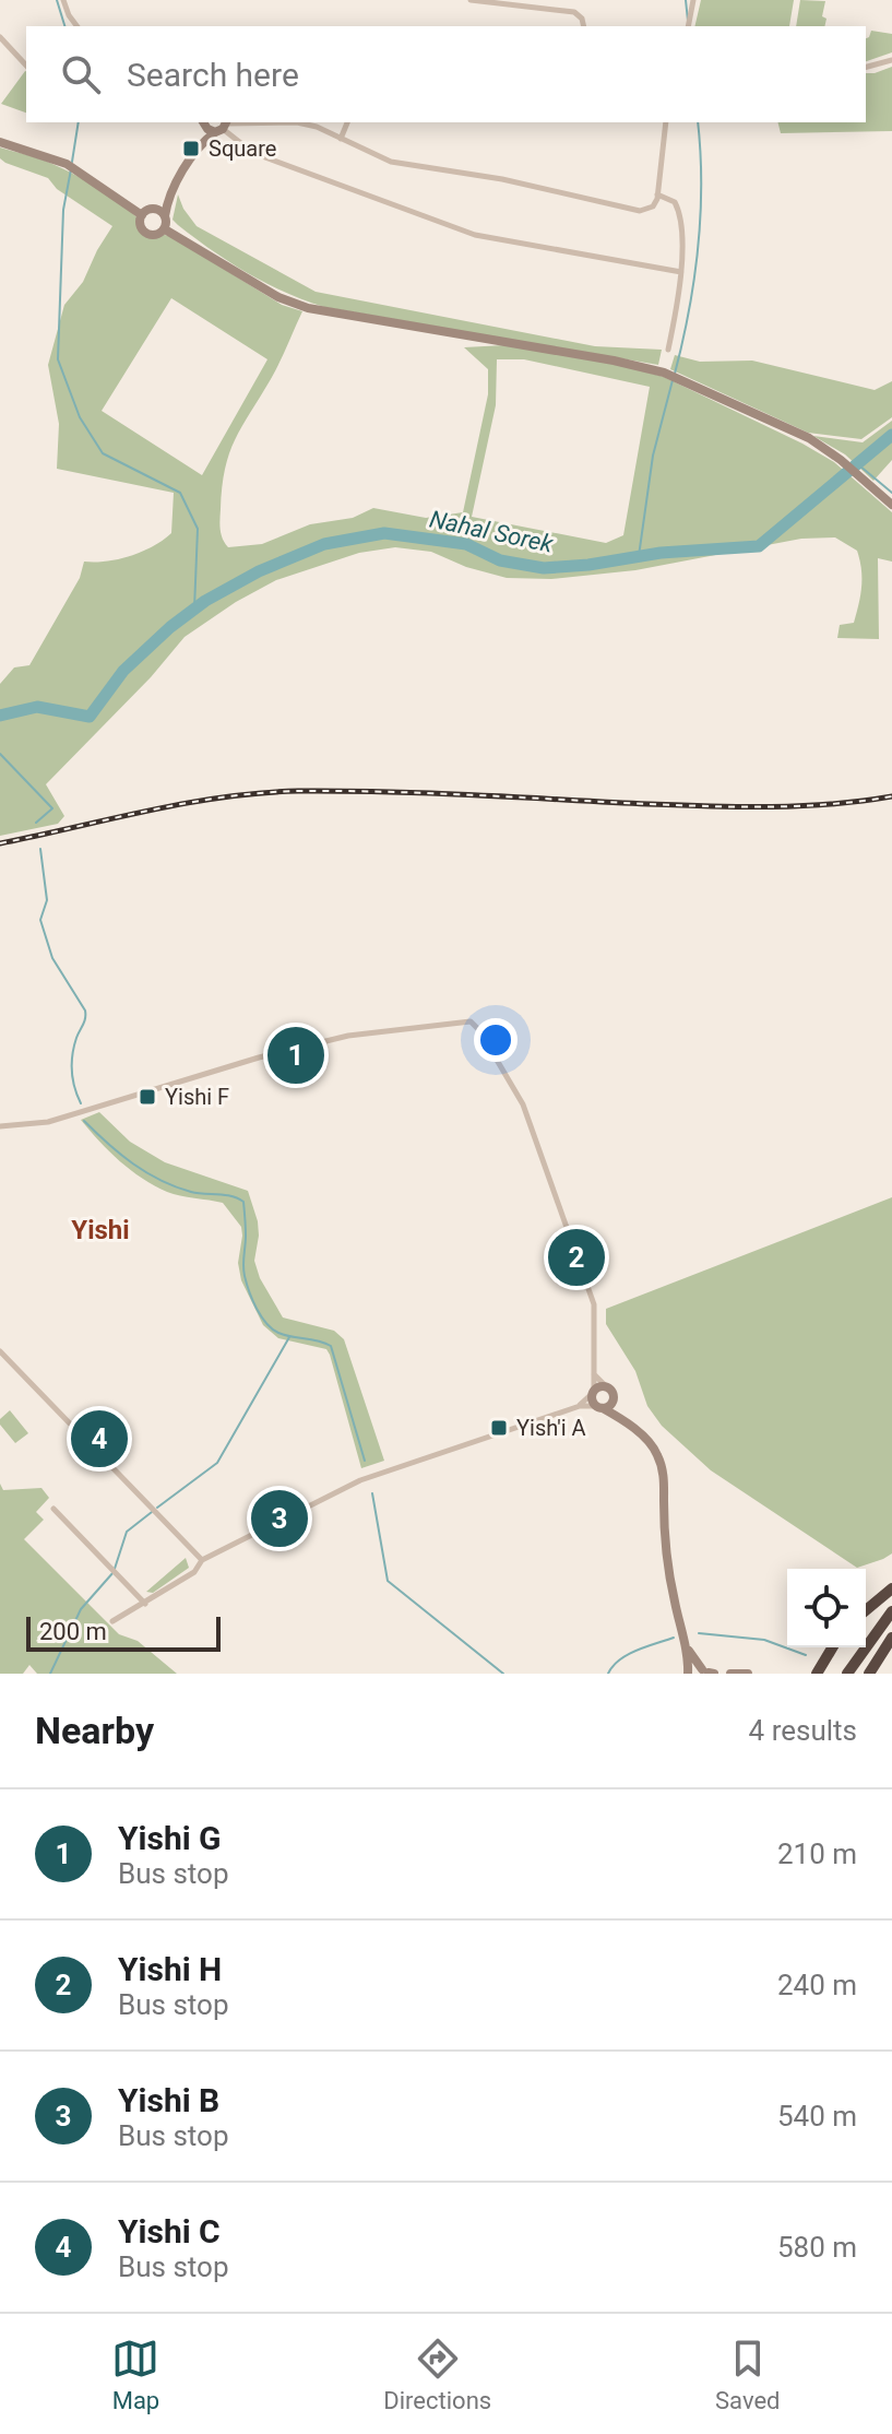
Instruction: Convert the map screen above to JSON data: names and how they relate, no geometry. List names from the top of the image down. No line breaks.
{"districts":["Yishi"],"water":["Nahal Sorek"],"places":{"transit":["Square","Yishi F","Yish'i A"]},"scale_bar":"200 m","page":{"search":"Search here","pins":["1","2","4","3"],"scale":"200 m","heading":["Nearby","4 results"],"list":[{"mark":"1","name":"Yishi G","note":"Bus stop","value":"210 m"},{"mark":"2","name":"Yishi H","note":"Bus stop","value":"240 m"},{"mark":"3","name":"Yishi B","note":"Bus stop","value":"540 m"},{"mark":"4","name":"Yishi C","note":"Bus stop","value":"580 m"}],"nav":["Map","Directions","Saved"]}}
